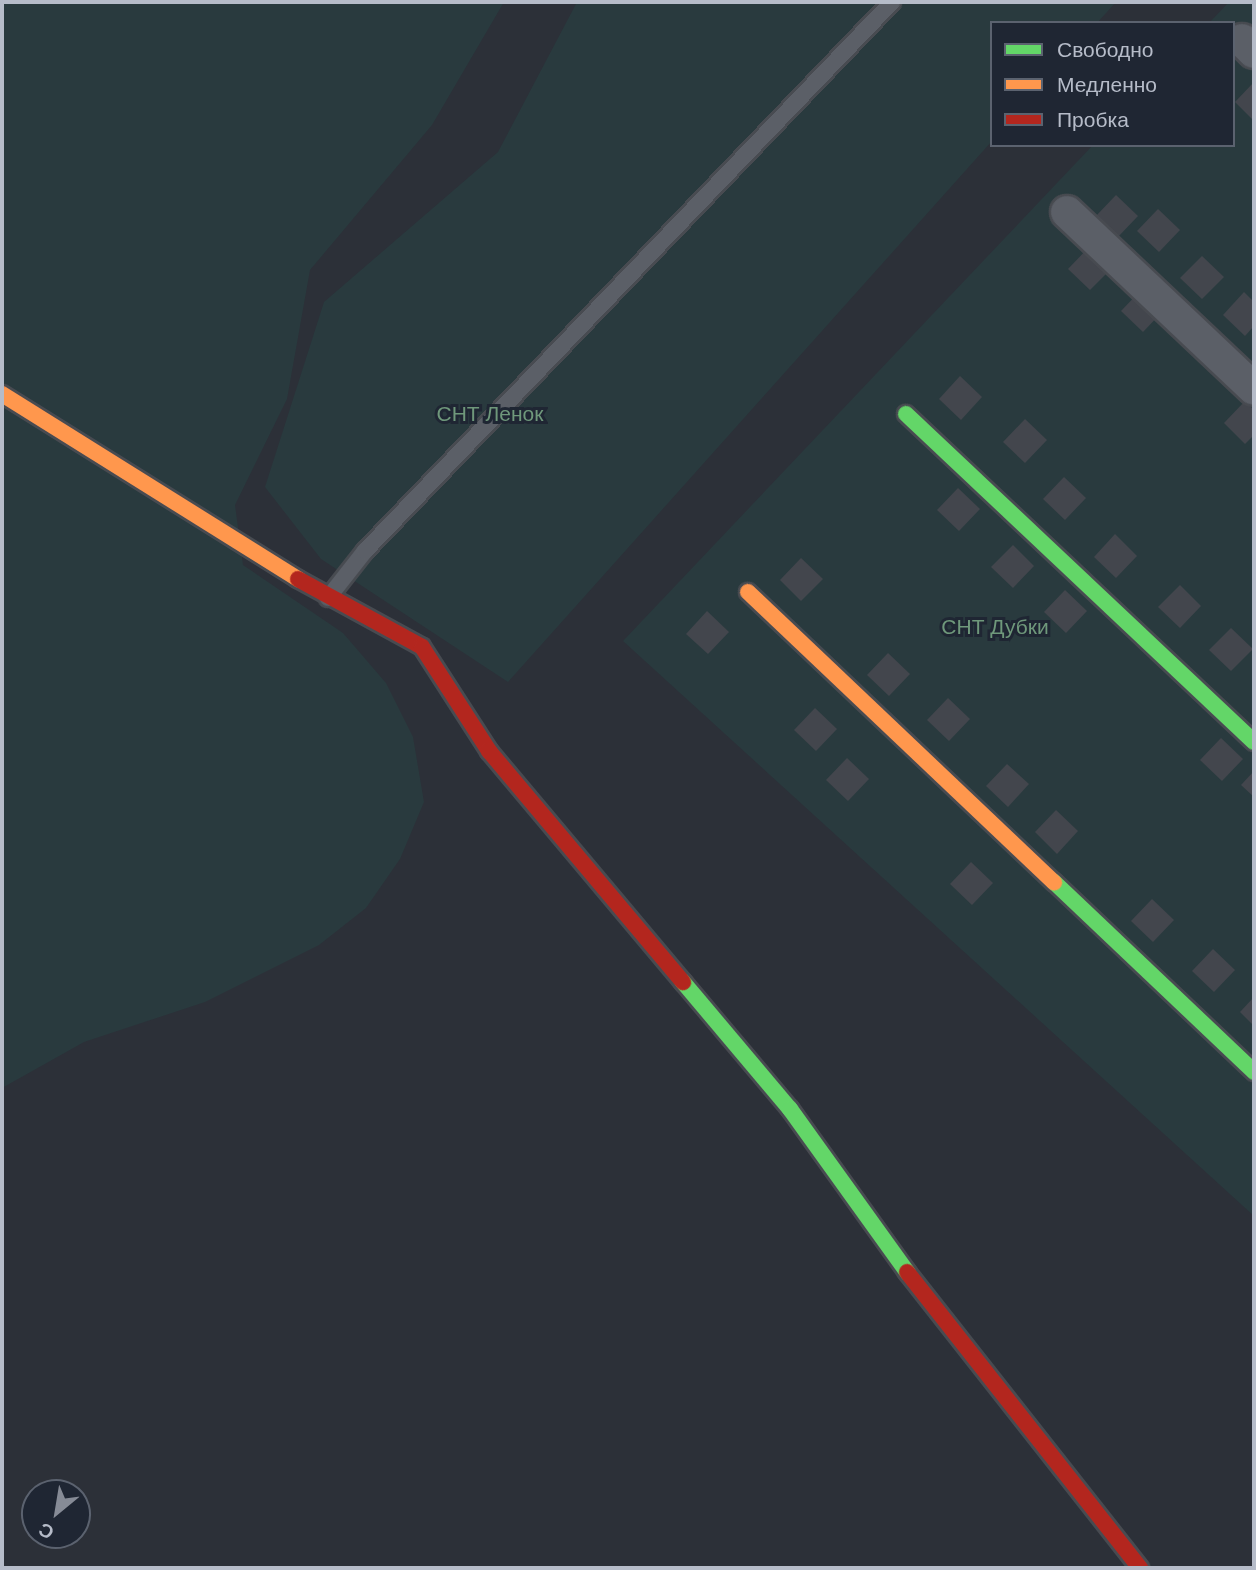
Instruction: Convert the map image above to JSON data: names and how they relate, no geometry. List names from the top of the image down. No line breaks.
{"parks":["СНТ Ленок","СНТ Дубки"],"legend":["Свободно","Медленно","Пробка"],"north":"bottom left"}
